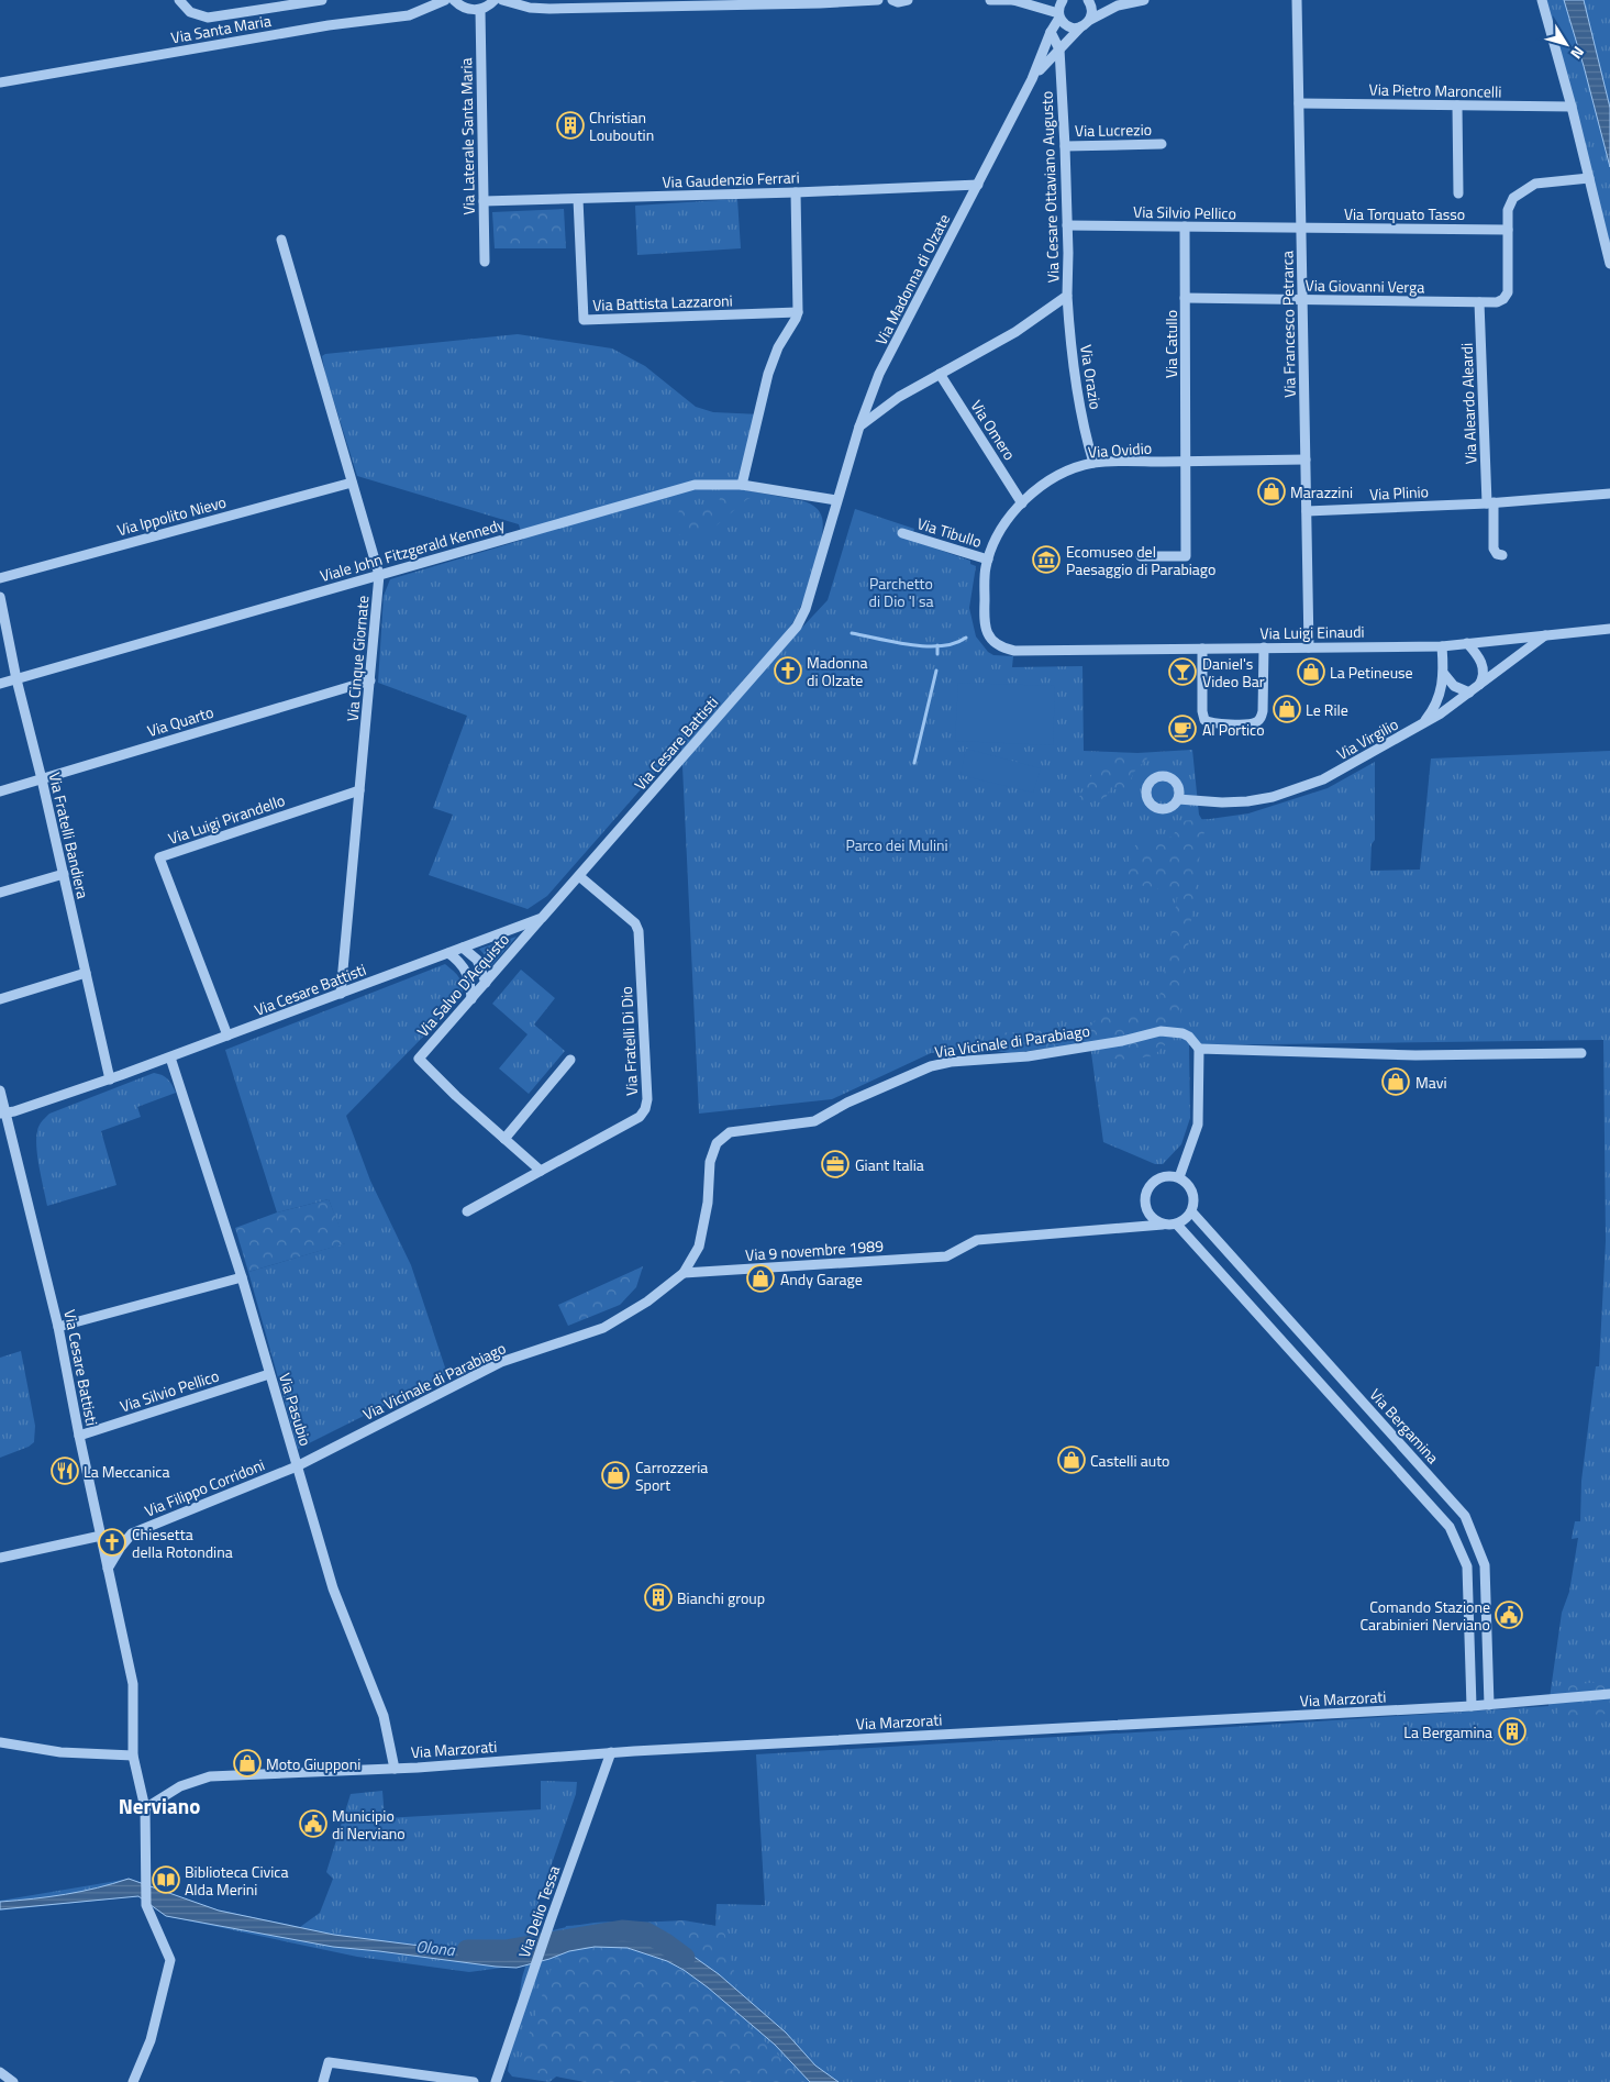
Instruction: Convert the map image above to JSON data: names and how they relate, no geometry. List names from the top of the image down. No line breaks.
{"streets":{"street":["Via Santa Maria","Via Pietro Maroncelli","Via Lucrezio","Via Laterale Santa Maria","Via Gaudenzio Ferrari","Via Cesare Ottaviano Augusto","Via Silvio Pellico","Via Torquato Tasso","Via Madonna di Olzate","Via Giovanni Verga","Via Battista Lazzaroni","Via Francesco Petrarca","Via Catullo","Via Orazio","Via Aleardo Aleardi","Via Omero","Via Ovidio","Via Plinio","Via Ippolito Nievo","Via Tibullo","Viale John Fitzgerald Kennedy","Via Luigi Einaudi","Via Cinque Giornate","Via Quarto","Via Virgilio","Via Cesare Battisti","Via Luigi Pirandello","Via Fratelli Bandiera","Via Salvo D'Acquisto","Via Fratelli Di Dio","Via Vicinale di Parabiago","Via 9 novembre 1989","Via Pasubio","Via Bergamina","Via Filippo Corridoni","Via Marzorati","Via Delio Tessa"]},"crossings":[["Via Pietro Maroncelli","Via Francesco Petrarca"],["Via Lucrezio","Via Cesare Ottaviano Augusto"],["Via Laterale Santa Maria","Via Gaudenzio Ferrari"],["Via Gaudenzio Ferrari","Via Madonna di Olzate"],["Via Gaudenzio Ferrari","Via Battista Lazzaroni"],["Via Cesare Ottaviano Augusto","Via Silvio Pellico"],["Via Cesare Ottaviano Augusto","Via Madonna di Olzate"],["Via Cesare Ottaviano Augusto","Via Orazio"],["Via Cesare Ottaviano Augusto","Via Omero"],["Via Silvio Pellico","Via Torquato Tasso"],["Via Silvio Pellico","Via Francesco Petrarca"],["Via Silvio Pellico","Via Catullo"],["Via Silvio Pellico","Via Cesare Battisti"],["Via Silvio Pellico","Via Pasubio"],["Via Torquato Tasso","Via Francesco Petrarca"],["Via Madonna di Olzate","Viale John Fitzgerald Kennedy"],["Via Madonna di Olzate","Via Cesare Battisti"],["Via Giovanni Verga","Via Francesco Petrarca"],["Via Giovanni Verga","Via Catullo"],["Via Giovanni Verga","Via Aleardo Aleardi"],["Via Francesco Petrarca","Via Ovidio"],["Via Francesco Petrarca","Via Plinio"],["Via Francesco Petrarca","Via Luigi Einaudi"],["Via Catullo","Via Ovidio"],["Via Orazio","Via Ovidio"],["Via Aleardo Aleardi","Via Plinio"],["Via Omero","Via Ovidio"],["Via Ovidio","Via Tibullo"],["Via Ovidio","Via Luigi Einaudi"],["Via Ippolito Nievo","Via Cinque Giornate"],["Viale John Fitzgerald Kennedy","Via Cinque Giornate"],["Viale John Fitzgerald Kennedy","Via Cesare Battisti"],["Viale John Fitzgerald Kennedy","Via Fratelli Bandiera"],["Via Luigi Einaudi","Via Virgilio"],["Via Cinque Giornate","Via Quarto"],["Via Cinque Giornate","Via Cesare Battisti"],["Via Cinque Giornate","Via Luigi Pirandello"],["Via Quarto","Via Fratelli Bandiera"],["Via Cesare Battisti","Via Luigi Pirandello"],["Via Cesare Battisti","Via Fratelli Bandiera"],["Via Cesare Battisti","Via Salvo D'Acquisto"],["Via Cesare Battisti","Via Fratelli Di Dio"],["Via Cesare Battisti","Via Pasubio"],["Via Cesare Battisti","Via Filippo Corridoni"],["Via Cesare Battisti","Via Marzorati"],["Via Salvo D'Acquisto","Via Fratelli Di Dio"],["Via Vicinale di Parabiago","Via 9 novembre 1989"],["Via Vicinale di Parabiago","Via Pasubio"],["Via Vicinale di Parabiago","Via Filippo Corridoni"],["Via 9 novembre 1989","Via Bergamina"],["Via Pasubio","Via Filippo Corridoni"],["Via Pasubio","Via Marzorati"],["Via Bergamina","Via Marzorati"],["Via Marzorati","Via Delio Tessa"]],"districts":["Nerviano"],"water":["Olona"],"parks":["Parchetto di Dio 'l sa","Parco dei Mulini"],"places":{"building":["Christian Louboutin","Bianchi group","La Bergamina"],"shop":["Marazzini","La Petineuse","Le Rile","Mavi","Andy Garage","Castelli auto","Carrozzeria Sport","Moto Giupponi"],"museum":["Ecomuseo del Paesaggio di Parabiago"],"church":["Madonna di Olzate","Chiesetta della Rotondina"],"bar":["Daniel's Video Bar"],"cafe":["Al Portico"],"office":["Giant Italia"],"restaurant":["La Meccanica"],"public building":["Comando Stazione Carabinieri Nerviano","Municipio di Nerviano"],"library":["Biblioteca Civica Alda Merini"]},"north":"bottom right"}
